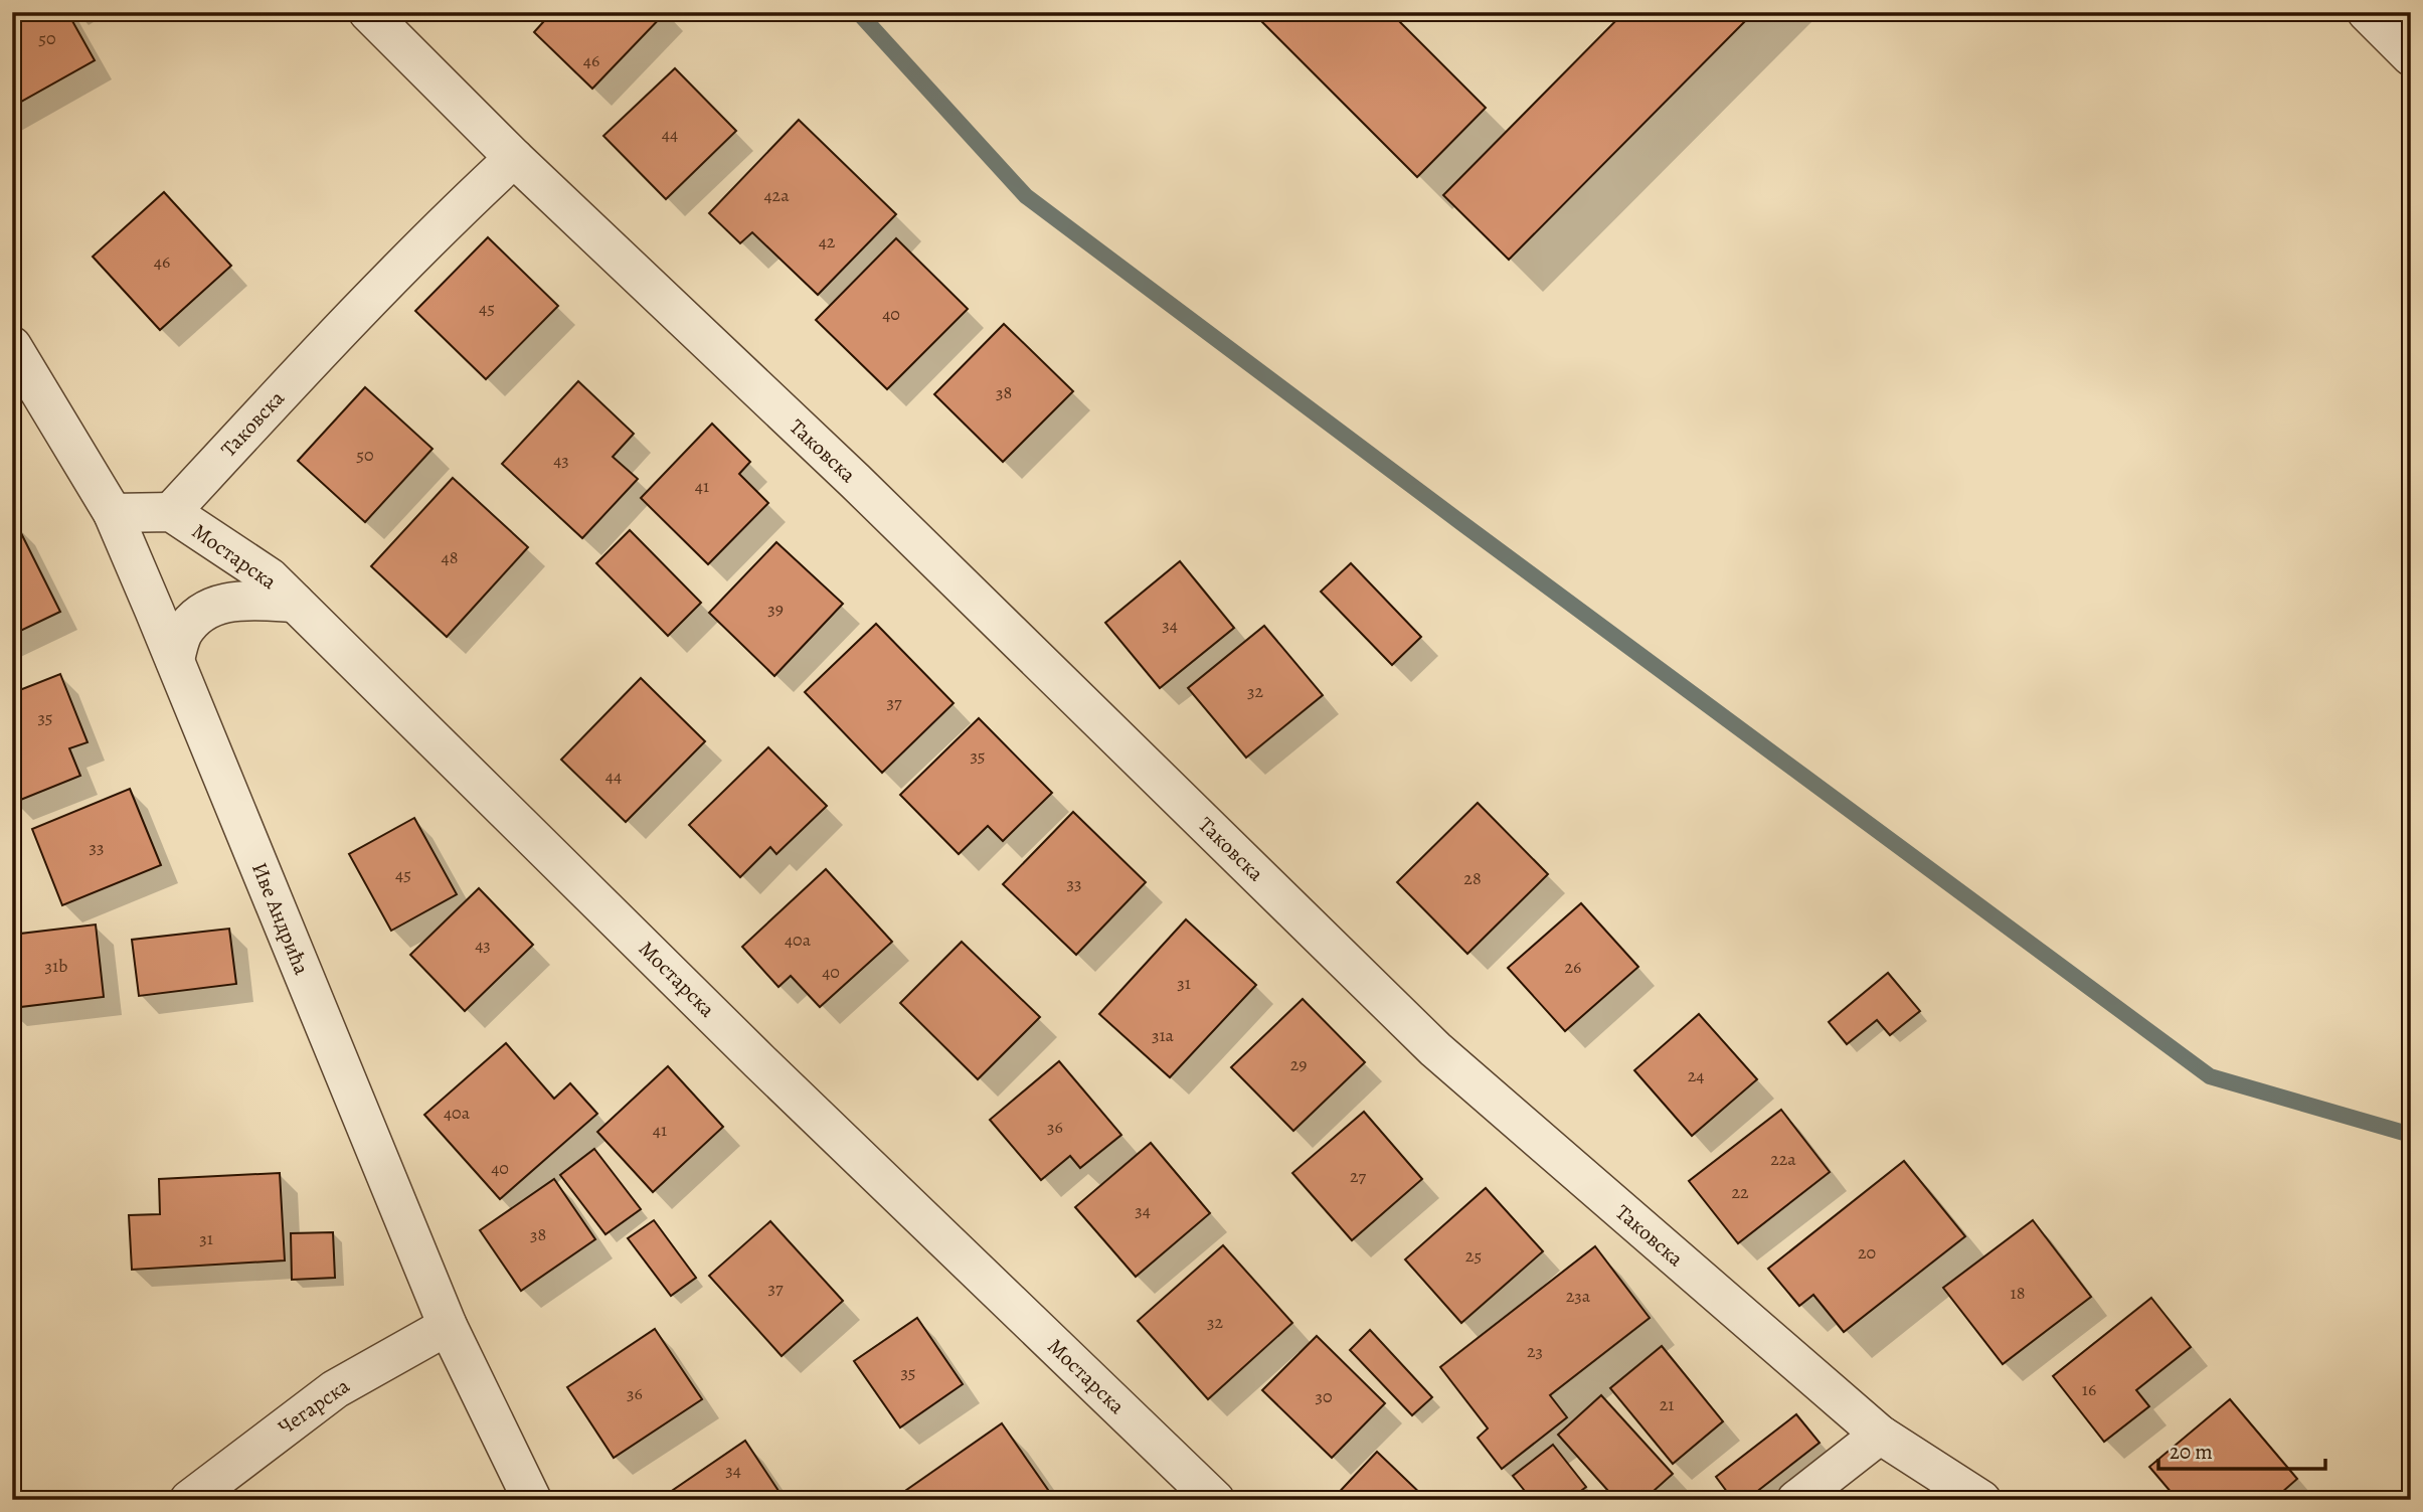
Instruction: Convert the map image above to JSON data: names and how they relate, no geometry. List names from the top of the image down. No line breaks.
{"streets":{"street":["Таковска","Мостарска","Иве Андрића","Чегарска"]},"crossings":[["Таковска","Мостарска"],["Мостарска","Иве Андрића"],["Иве Андрића","Чегарска"]],"house_numbers":["50","46","44","42a","42","46","45","40","38","50","43","41","48","39","34","32","37","35","35","44","33","45","28","33","40a","43","31b","26","40","31","31a","29","24","40a","36","41","22a","40","27","22","34","38","31","20","25","37","18","23a","32","23","35","16","36","30","21","34"],"scale_bar":"20 m"}
